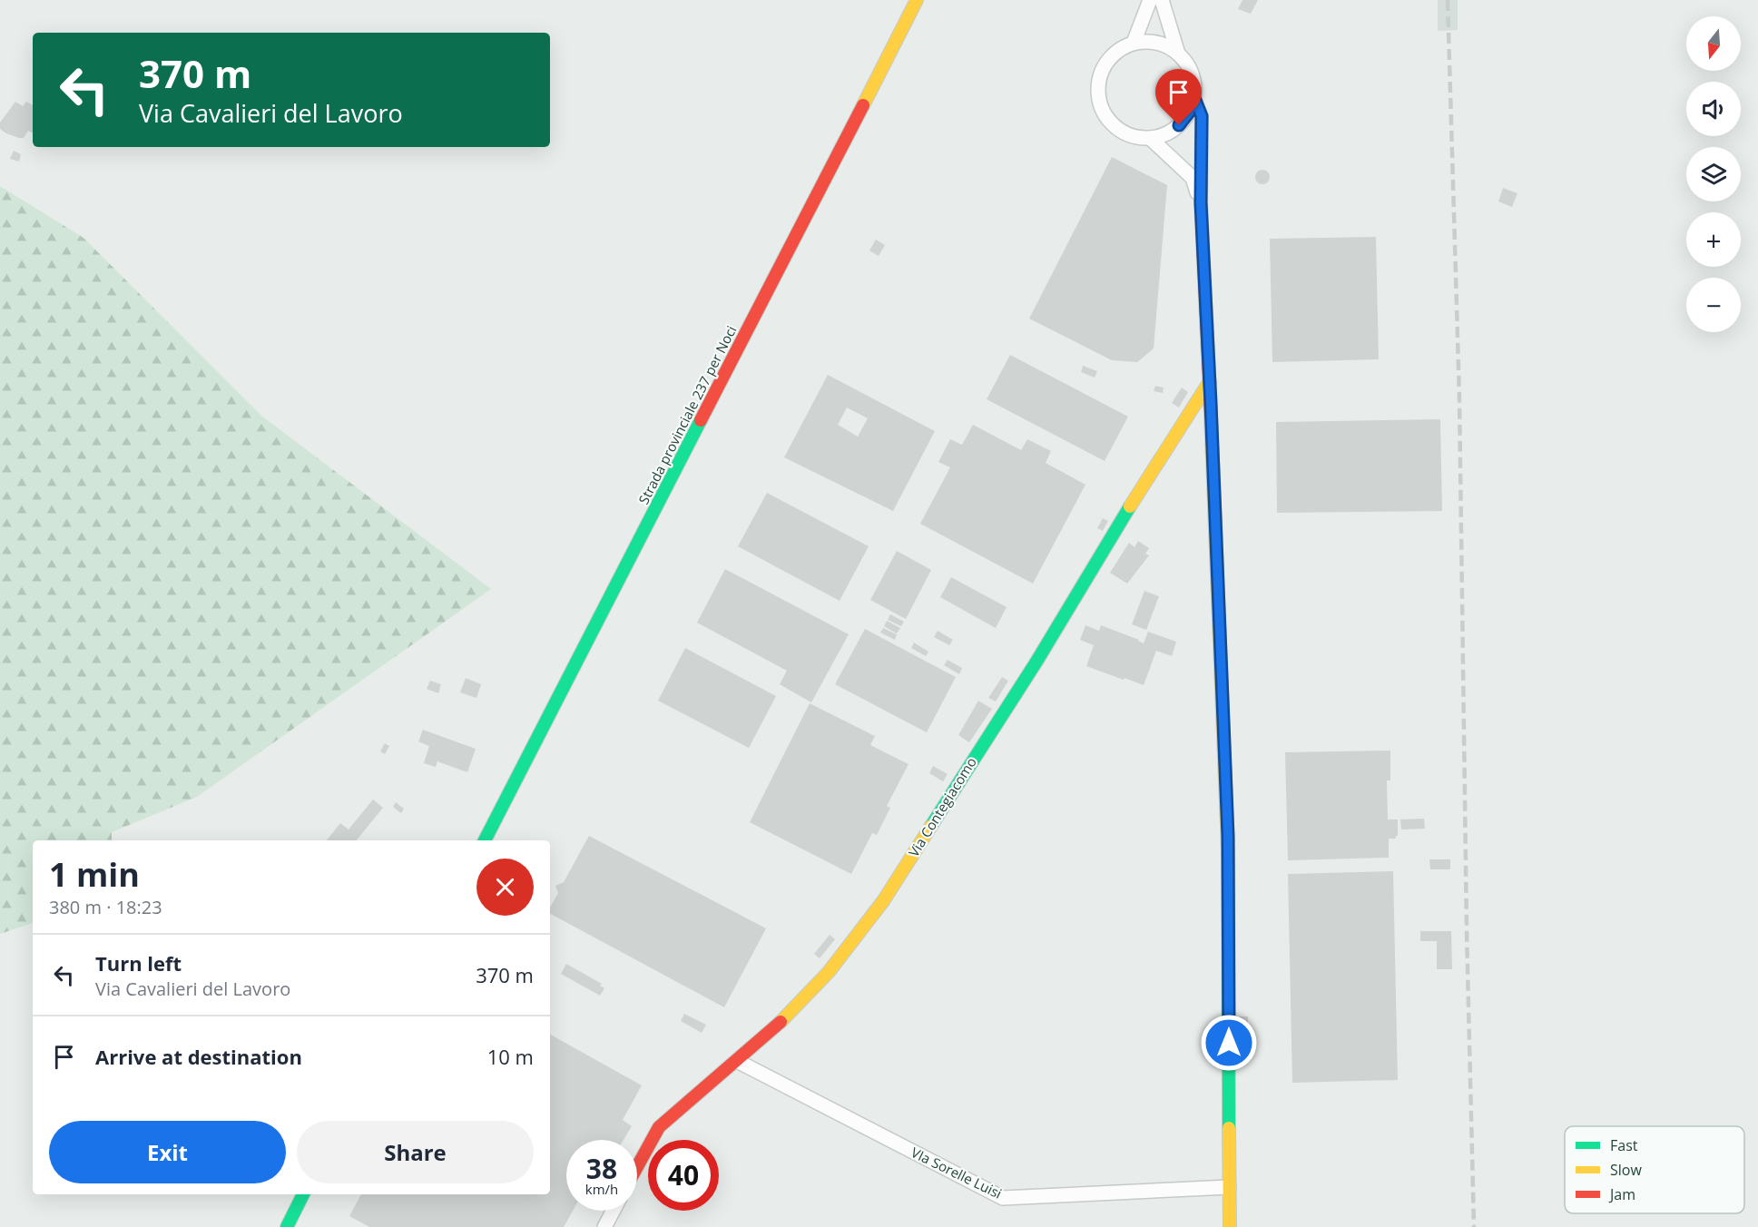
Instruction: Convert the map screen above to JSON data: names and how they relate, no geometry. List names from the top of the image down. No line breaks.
{"streets":{"street":["Strada provinciale 237 per Noci","Via Contegiacomo","VIa Sorelle Luisi"]},"crossings":[["Via Contegiacomo","VIa Sorelle Luisi"]],"legend":["Fast","Slow","Jam"],"north":"bottom","page":{"map_buttons":["+","−"],"turn":["370 m","Via Cavalieri del Lavoro"],"heading":["1 min","380 m · 18:23"],"list":[{"name":"Turn left","note":"Via Cavalieri del Lavoro","value":"370 m"},{"name":"Arrive at destination","value":"10 m"}],"buttons":["Exit","Share"],"speed":"38 km/h","limit":"40"}}
